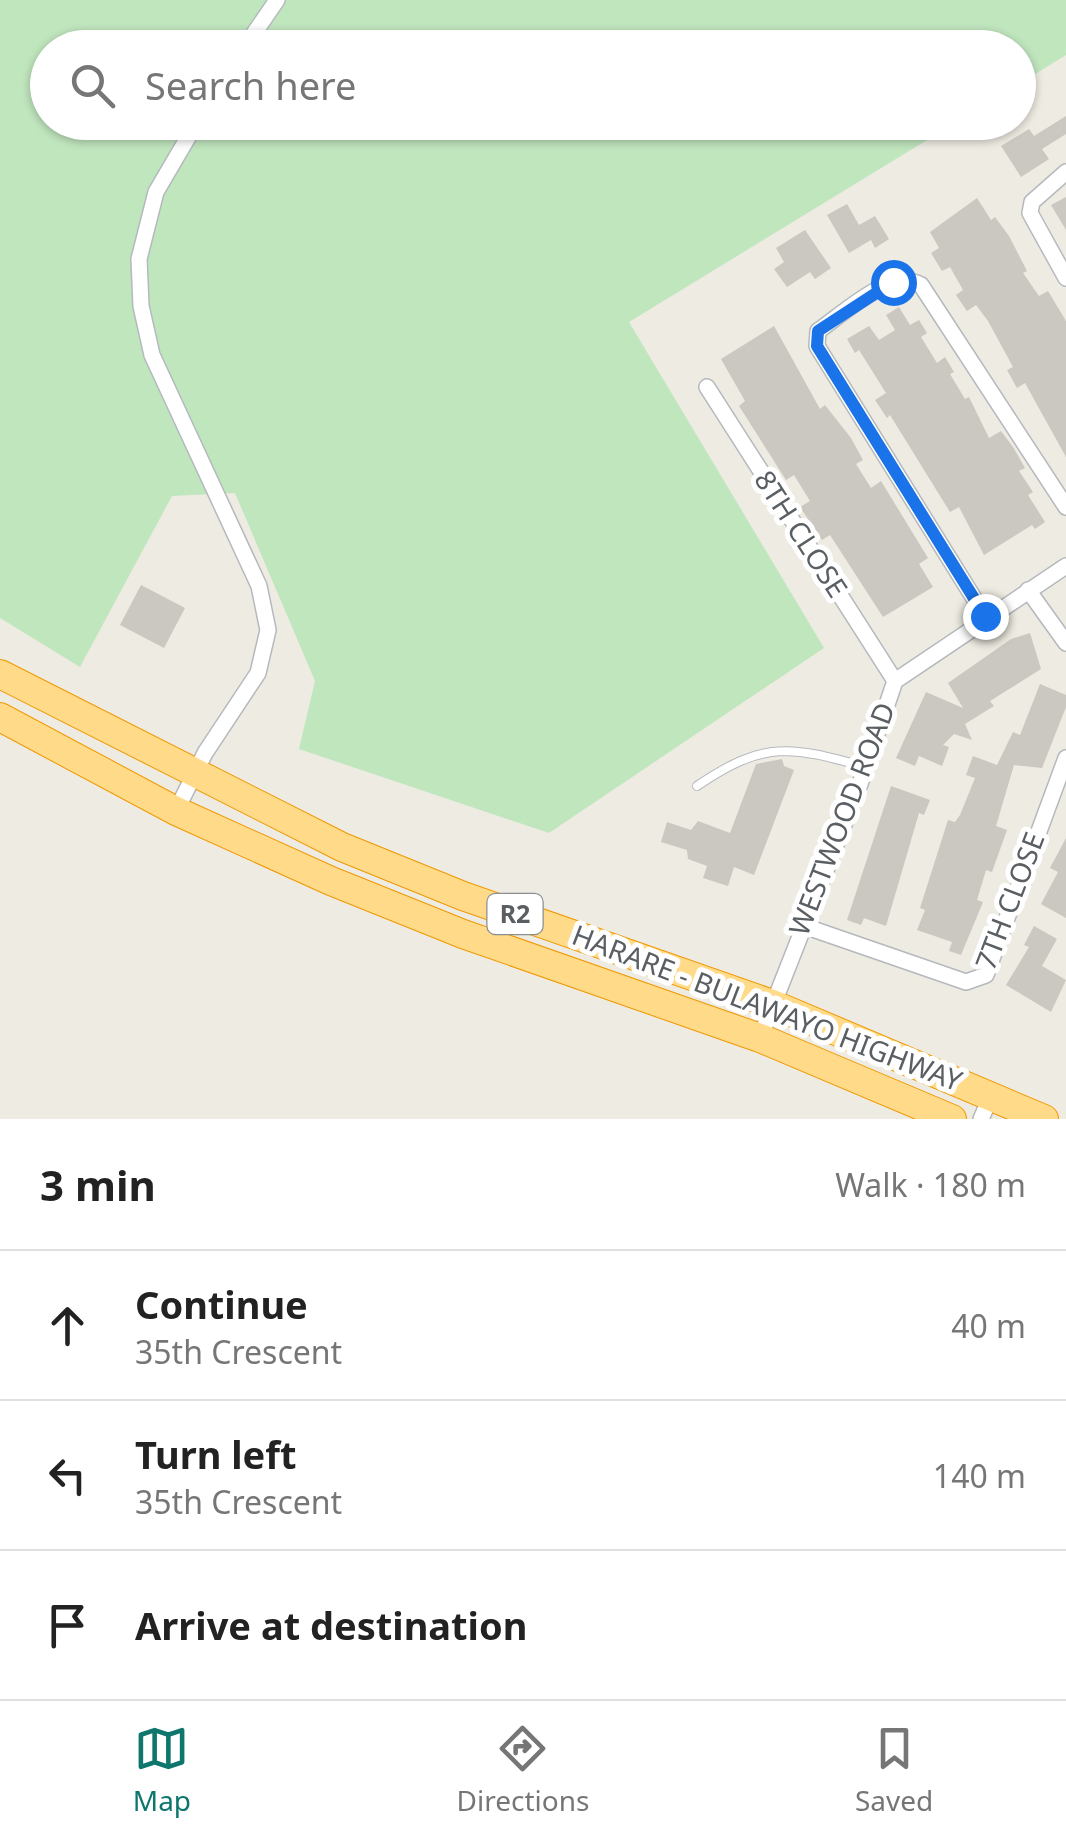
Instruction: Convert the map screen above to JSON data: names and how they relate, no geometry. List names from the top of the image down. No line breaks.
{"streets":{"highway":["R2","HARARE - BULAWAYO HIGHWAY"],"street":["8TH CLOSE","WESTWOOD ROAD","7TH CLOSE"]},"crossings":[["8TH CLOSE","WESTWOOD ROAD"],["WESTWOOD ROAD","7TH CLOSE"],["WESTWOOD ROAD","HARARE - BULAWAYO HIGHWAY"]],"page":{"search":"Search here","heading":["3 min","Walk · 180 m"],"list":[["Continue","35th Crescent","40 m"],["Turn left","35th Crescent","140 m"],"Arrive at destination"],"nav":["Map","Directions","Saved"]}}
